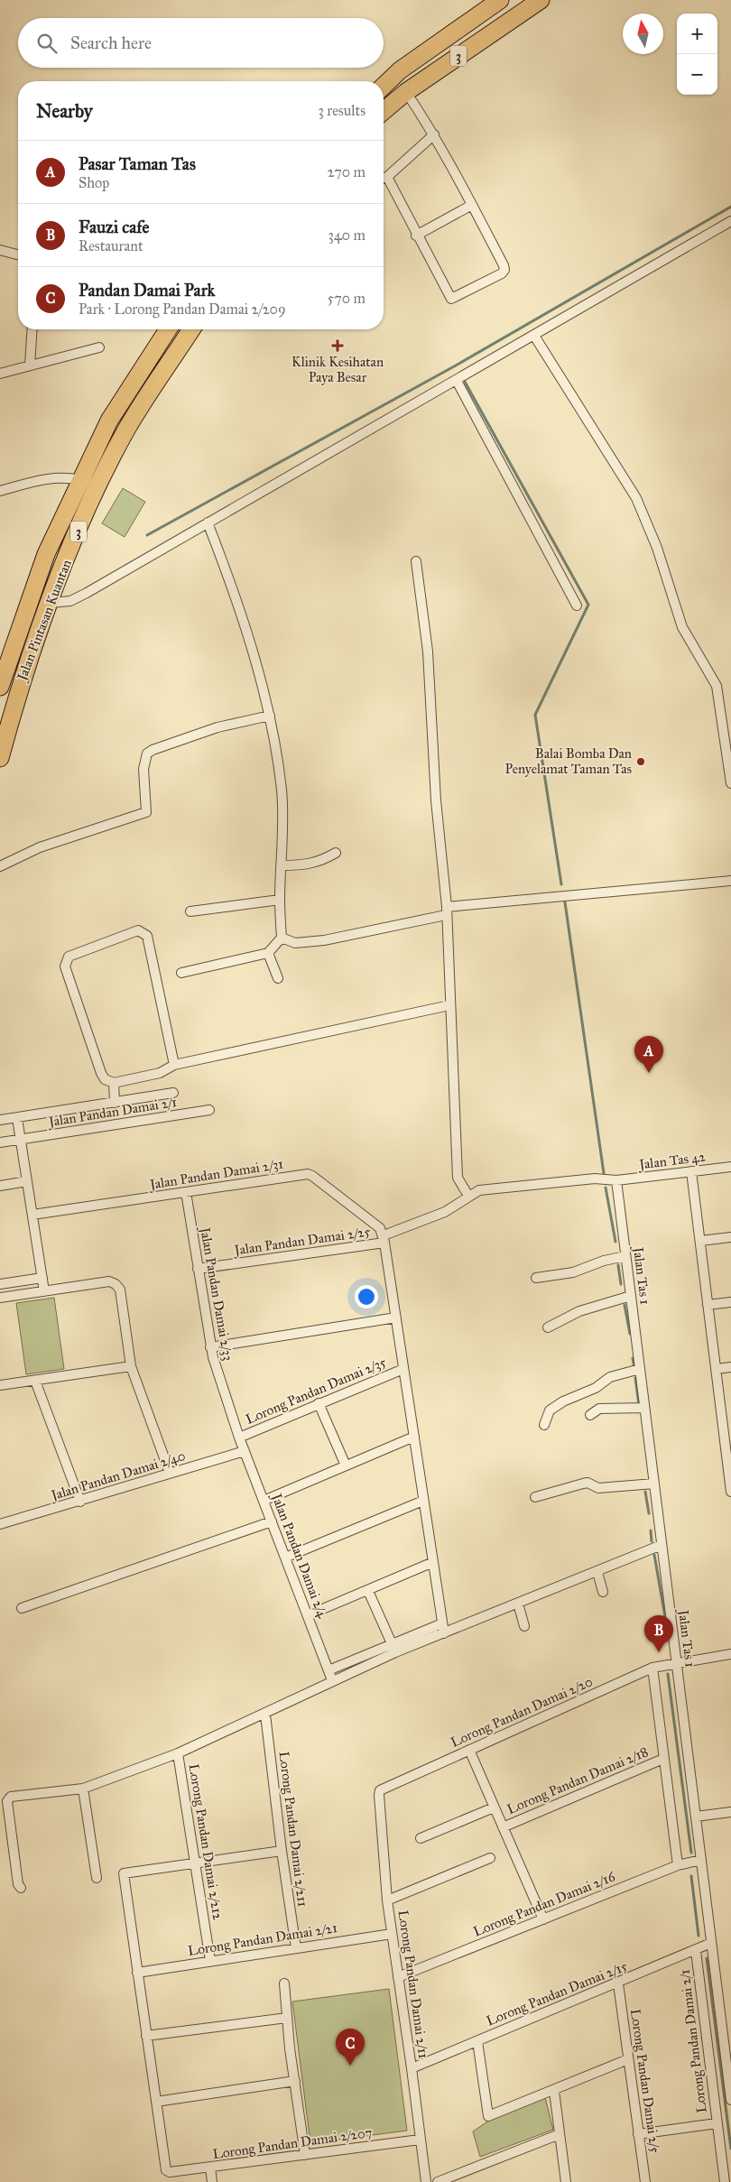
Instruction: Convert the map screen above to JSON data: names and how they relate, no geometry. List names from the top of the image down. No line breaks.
{"streets":{"highway":["3","Jalan Pintasan Kuantan"],"street":["Jalan Pandan Damai 2/1","Jalan Tas 42","Jalan Pandan Damai 2/31","Jalan Pandan Damai 2/25","Jalan Tas 1","Jalan Pandan Damai 2/33","Lorong Pandan Damai 2/35","Jalan Pandan Damai 2/40","Jalan Pandan Damai 2/4","Lorong Pandan Damai 2/20","Lorong Pandan Damai 2/18","Lorong Pandan Damai 2/211","Lorong Pandan Damai 2/212","Lorong Pandan Damai 2/16","Lorong Pandan Damai 2/21","Lorong Pandan Damai 2/11","Lorong Pandan Damai 2/15","Lorong Pandan Damai 2/1","Lorong Pandan Damai 2/5","Lorong Pandan Damai 2/207"]},"crossings":[["Jalan Tas 42","Jalan Pandan Damai 2/25"],["Jalan Tas 42","Jalan Tas 1"],["Jalan Pandan Damai 2/31","Jalan Pandan Damai 2/25"],["Jalan Pandan Damai 2/31","Jalan Pandan Damai 2/33"],["Jalan Pandan Damai 2/25","Jalan Pandan Damai 2/33"],["Jalan Tas 1","Lorong Pandan Damai 2/20"],["Jalan Tas 1","Lorong Pandan Damai 2/16"],["Jalan Tas 1","Lorong Pandan Damai 2/15"],["Jalan Pandan Damai 2/33","Lorong Pandan Damai 2/35"],["Jalan Pandan Damai 2/33","Jalan Pandan Damai 2/40"],["Jalan Pandan Damai 2/33","Jalan Pandan Damai 2/4"],["Jalan Pandan Damai 2/40","Jalan Pandan Damai 2/4"],["Lorong Pandan Damai 2/20","Lorong Pandan Damai 2/11"],["Lorong Pandan Damai 2/211","Lorong Pandan Damai 2/21"],["Lorong Pandan Damai 2/212","Lorong Pandan Damai 2/21"],["Lorong Pandan Damai 2/16","Lorong Pandan Damai 2/11"],["Lorong Pandan Damai 2/21","Lorong Pandan Damai 2/11"],["Lorong Pandan Damai 2/11","Lorong Pandan Damai 2/15"],["Lorong Pandan Damai 2/11","Lorong Pandan Damai 2/207"],["Lorong Pandan Damai 2/15","Lorong Pandan Damai 2/1"],["Lorong Pandan Damai 2/15","Lorong Pandan Damai 2/5"]],"places":{"health":["Klinik Kesihatan Paya Besar"],"other":["Balai Bomba Dan Penyelamat Taman Tas"]},"north":"top","page":{"map_buttons":["+","−"],"search":"Search here","heading":["Nearby","3 results"],"list":[{"mark":"A","name":"Pasar Taman Tas","note":"Shop","value":"270 m"},{"mark":"B","name":"Fauzi cafe","note":"Restaurant","value":"340 m"},{"mark":"C","name":"Pandan Damai Park","note":"Park · Lorong Pandan Damai 2/209","value":"570 m"}],"pins":["A","B","C"]}}
